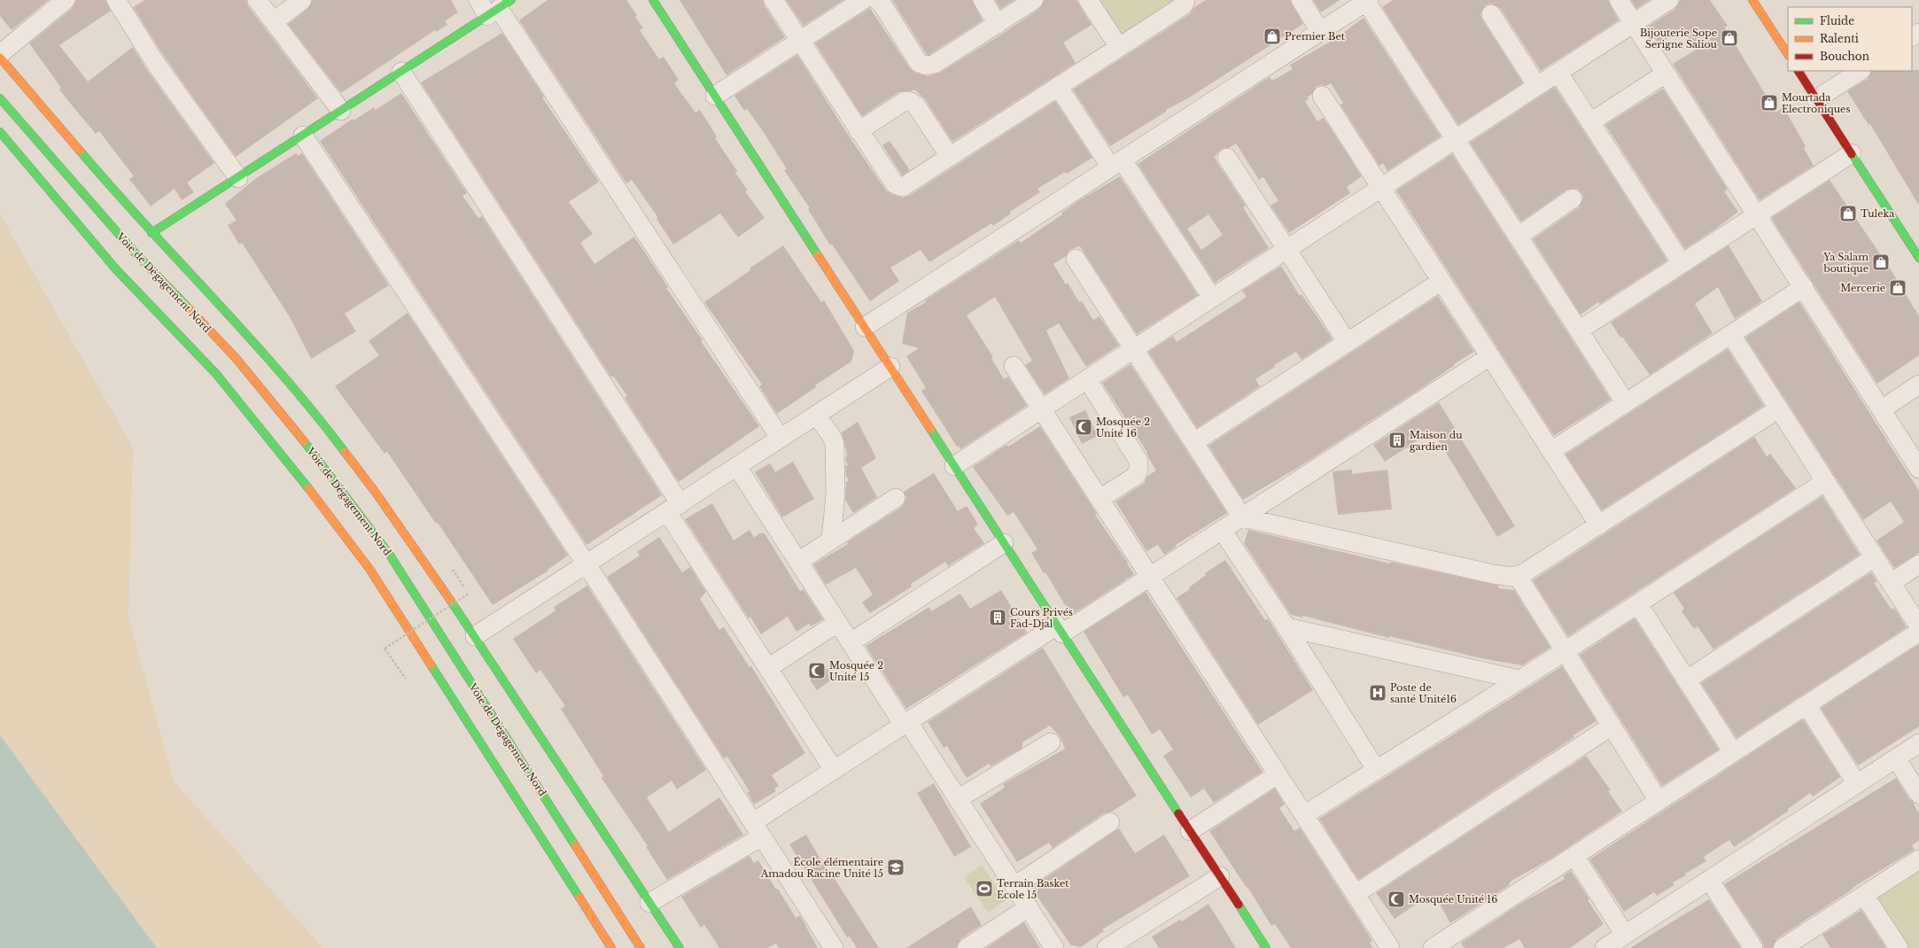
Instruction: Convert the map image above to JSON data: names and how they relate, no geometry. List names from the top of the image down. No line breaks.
{"streets":{"main road":["Voie de Dégagement Nord"]},"places":{"shop":["Premier Bet","Bijouterie Sope Serigne Saliou","Mourtada Electroniques","Tuleka","Ya Salam boutique","Mercerie"],"mosque":["Mosquée 2 Unité 16","Mosquée 2 Unité 15","Mosquée Unité 16"],"building":["Maison du gardien","Cours Privés Fad-Djal"],"hospital":["Poste de santé Unité16"],"school or university":["École élémentaire Amadou Racine Unité 15"],"sports":["Terrain Basket Ecole 15"]},"legend":["Fluide","Ralenti","Bouchon"]}
